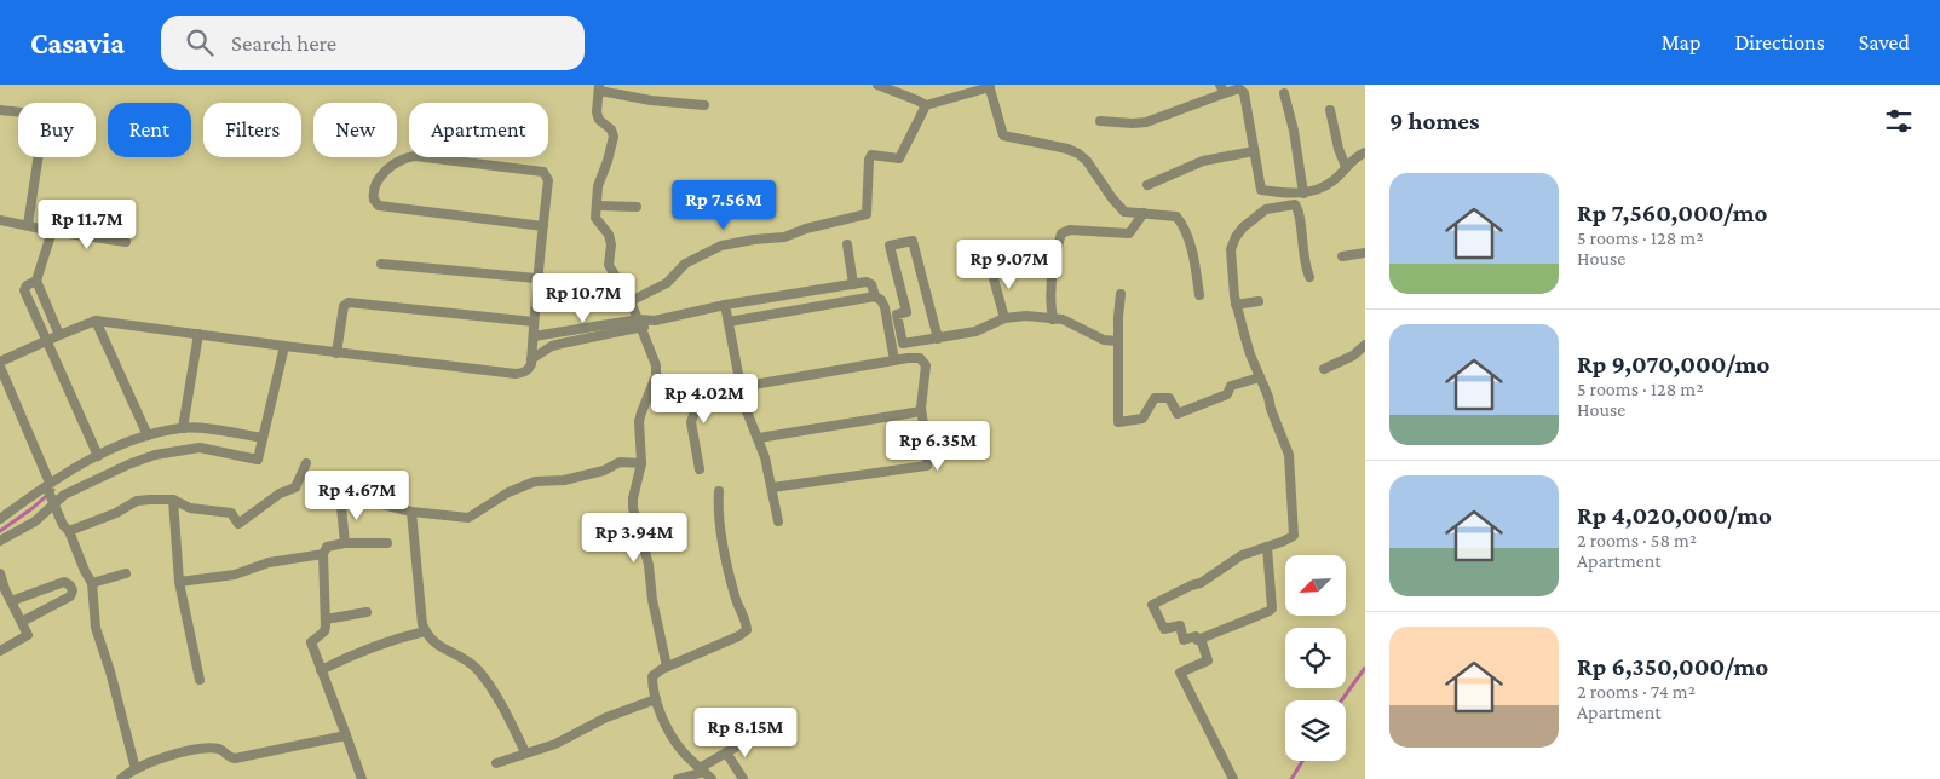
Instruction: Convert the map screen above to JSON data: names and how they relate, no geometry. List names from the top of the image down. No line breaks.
{"north":"bottom left","page":{"header":"Casavia","search":"Search here","nav":["Map","Directions","Saved"],"heading":"9 homes","chip":["Buy","Rent","Filters","New","Apartment"],"list":[{"name":"Rp 7,560,000/mo","note":"5 rooms · 128 m² · House"},{"name":"Rp 9,070,000/mo","note":"5 rooms · 128 m² · House"},{"name":"Rp 4,020,000/mo","note":"2 rooms · 58 m² · Apartment"},{"name":"Rp 6,350,000/mo","note":"2 rooms · 74 m² · Apartment"}],"price":["Rp 7.56M","Rp 11.7M","Rp 9.07M","Rp 10.7M","Rp 4.02M","Rp 6.35M","Rp 4.67M","Rp 3.94M","Rp 8.15M"]}}
